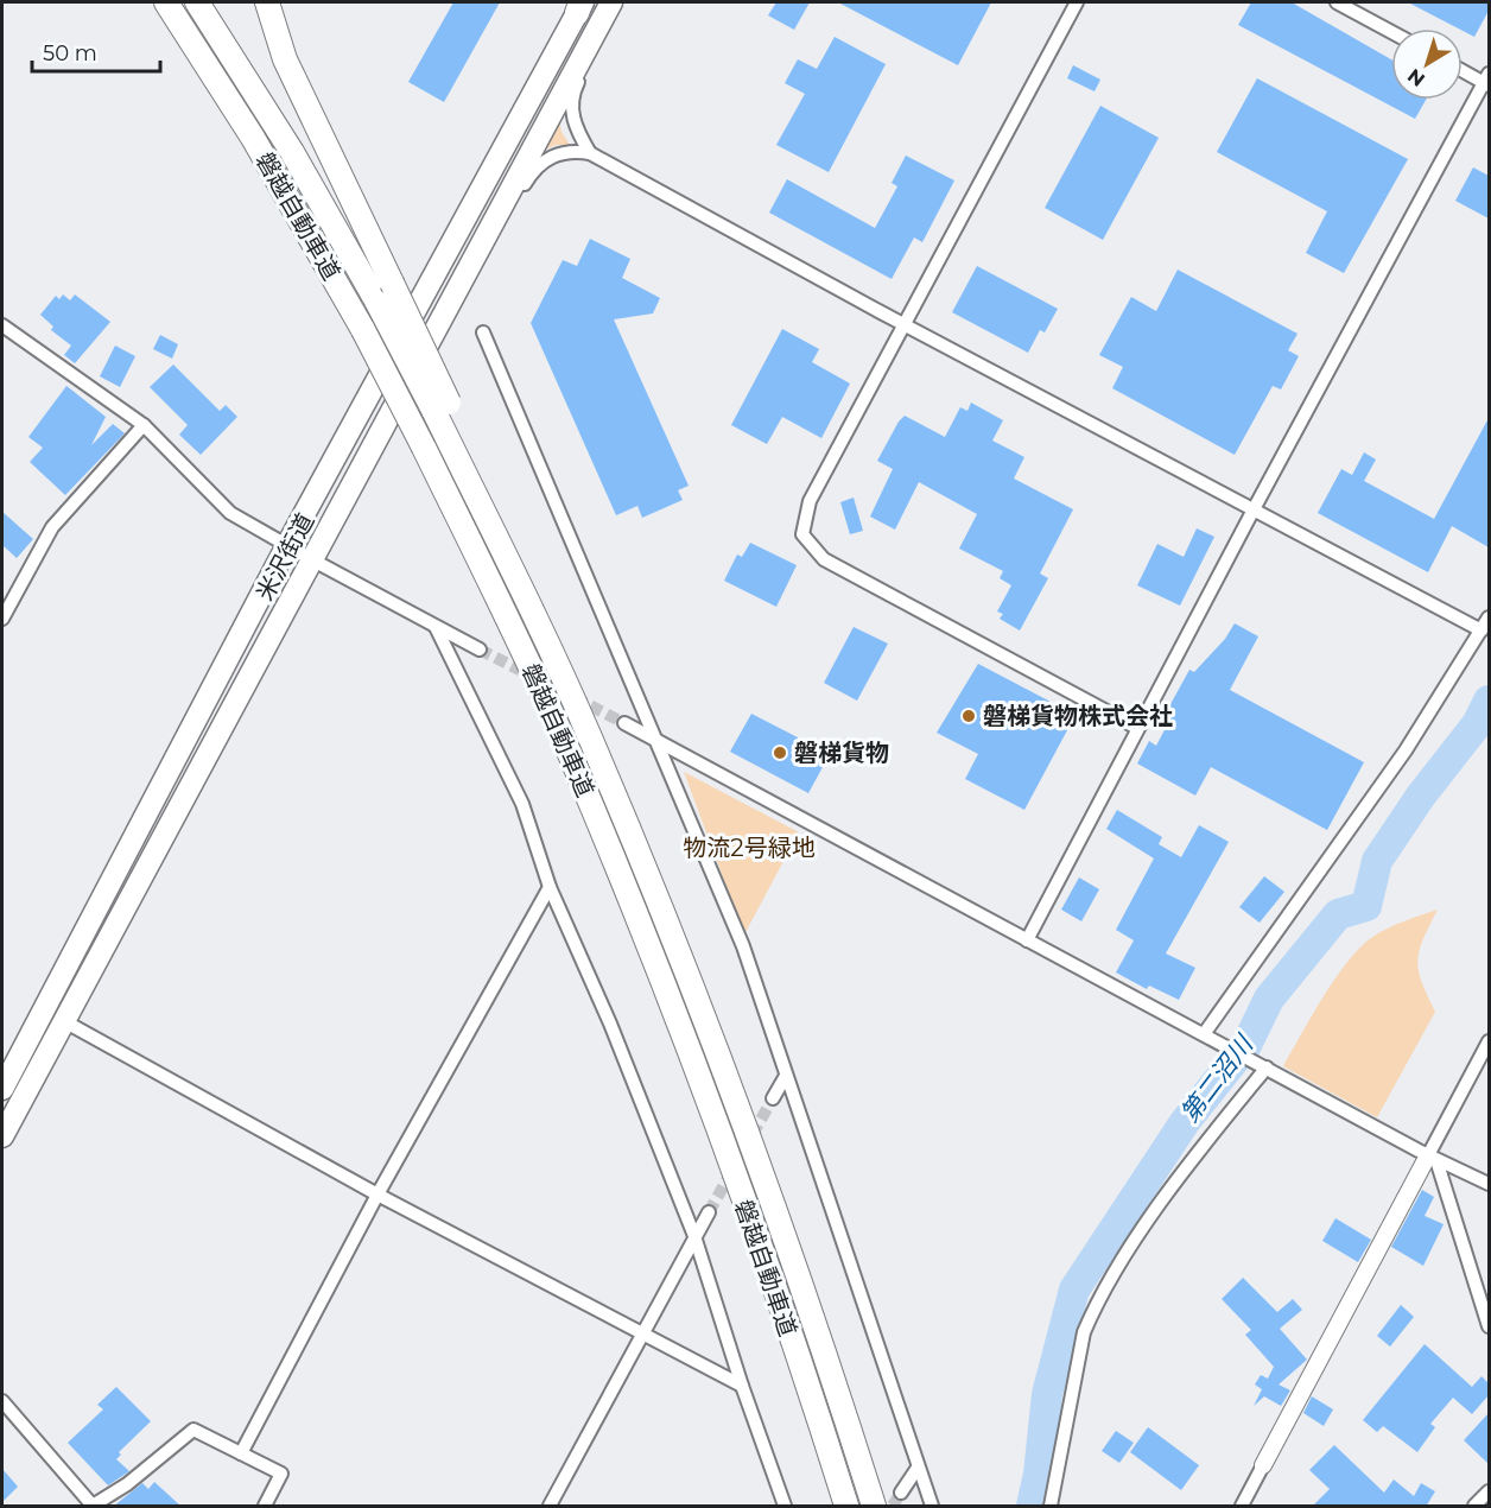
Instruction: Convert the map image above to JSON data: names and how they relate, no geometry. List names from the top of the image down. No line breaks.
{"streets":{"highway":["磐越自動車道","米沢街道"]},"water":["第二沼川"],"parks":["物流2号緑地"],"places":["磐梯貨物株式会社","磐梯貨物"],"scale_bar":"50 m","north":"bottom left"}
